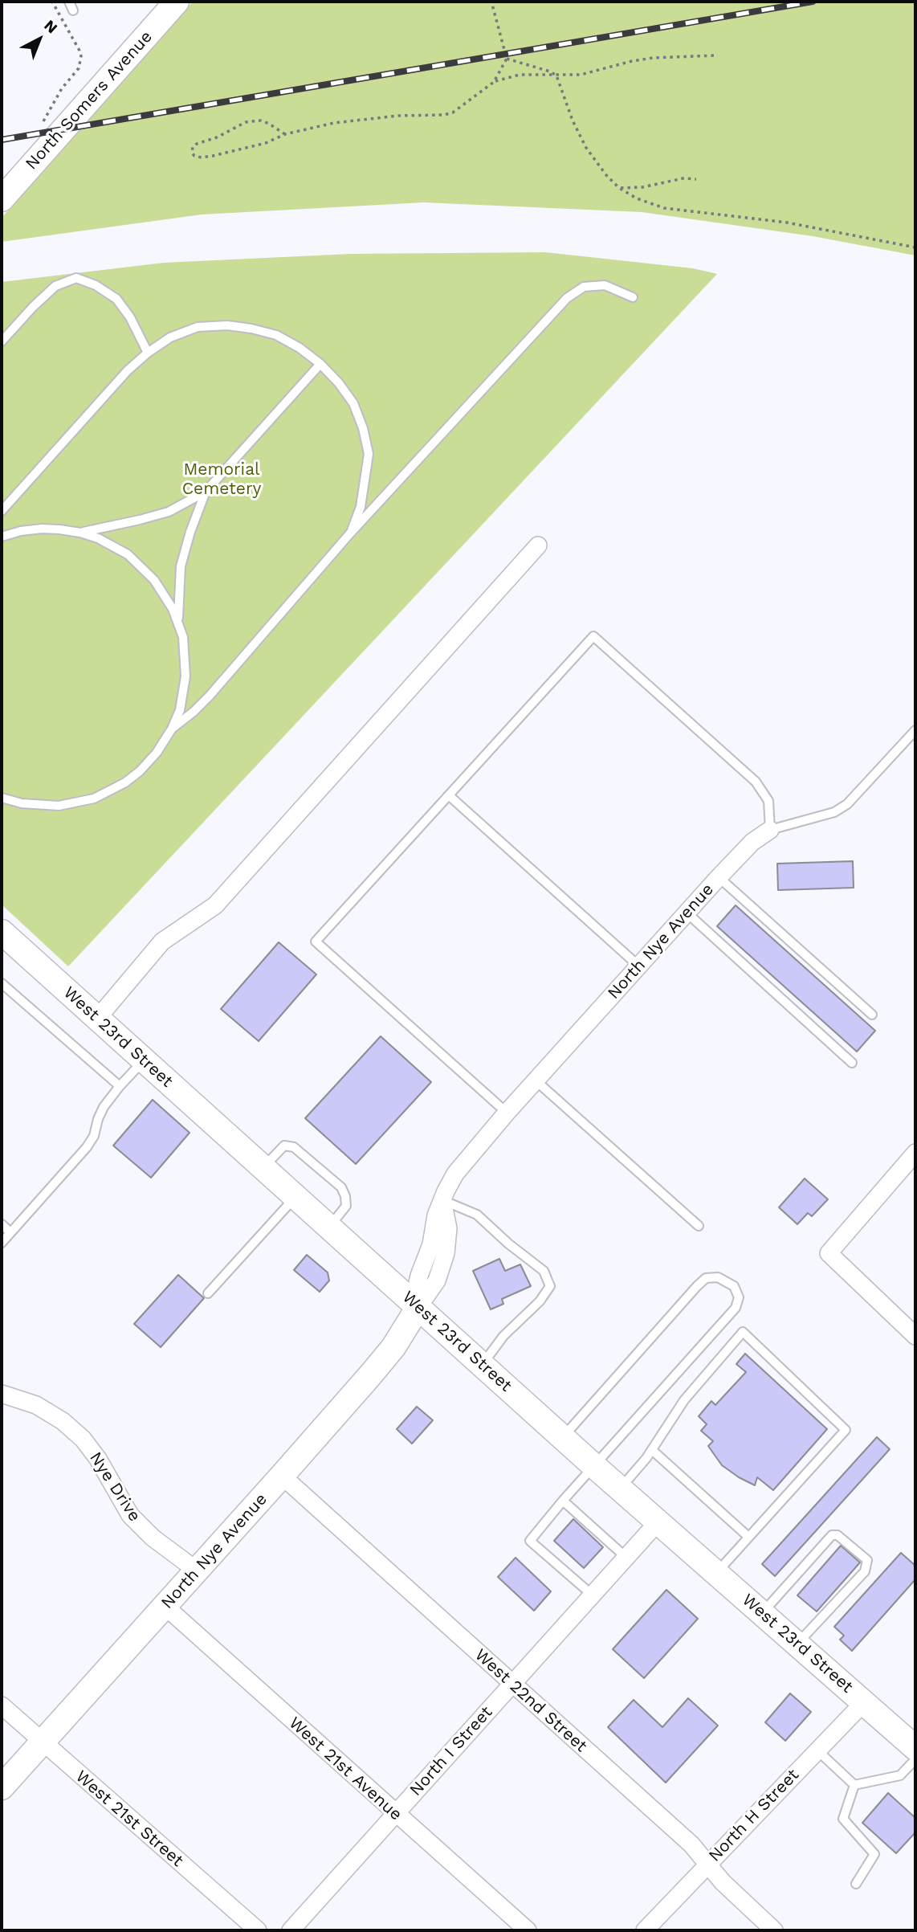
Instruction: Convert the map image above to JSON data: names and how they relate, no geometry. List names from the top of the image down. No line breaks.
{"streets":{"main road":["North Somers Avenue","North Nye Avenue","West 23rd Street"],"street":["Nye Drive","West 22nd Street","North I Street","West 21st Avenue","North H Street","West 21st Street"]},"crossings":[["North Nye Avenue","West 23rd Street"],["North Nye Avenue","Nye Drive"],["North Nye Avenue","West 22nd Street"],["North Nye Avenue","West 21st Avenue"],["North Nye Avenue","West 21st Street"],["West 23rd Street","North I Street"],["West 23rd Street","North H Street"],["West 22nd Street","North I Street"],["West 22nd Street","North H Street"],["North I Street","West 21st Avenue"]],"parks":["Memorial Cemetery"],"north":"top right"}
